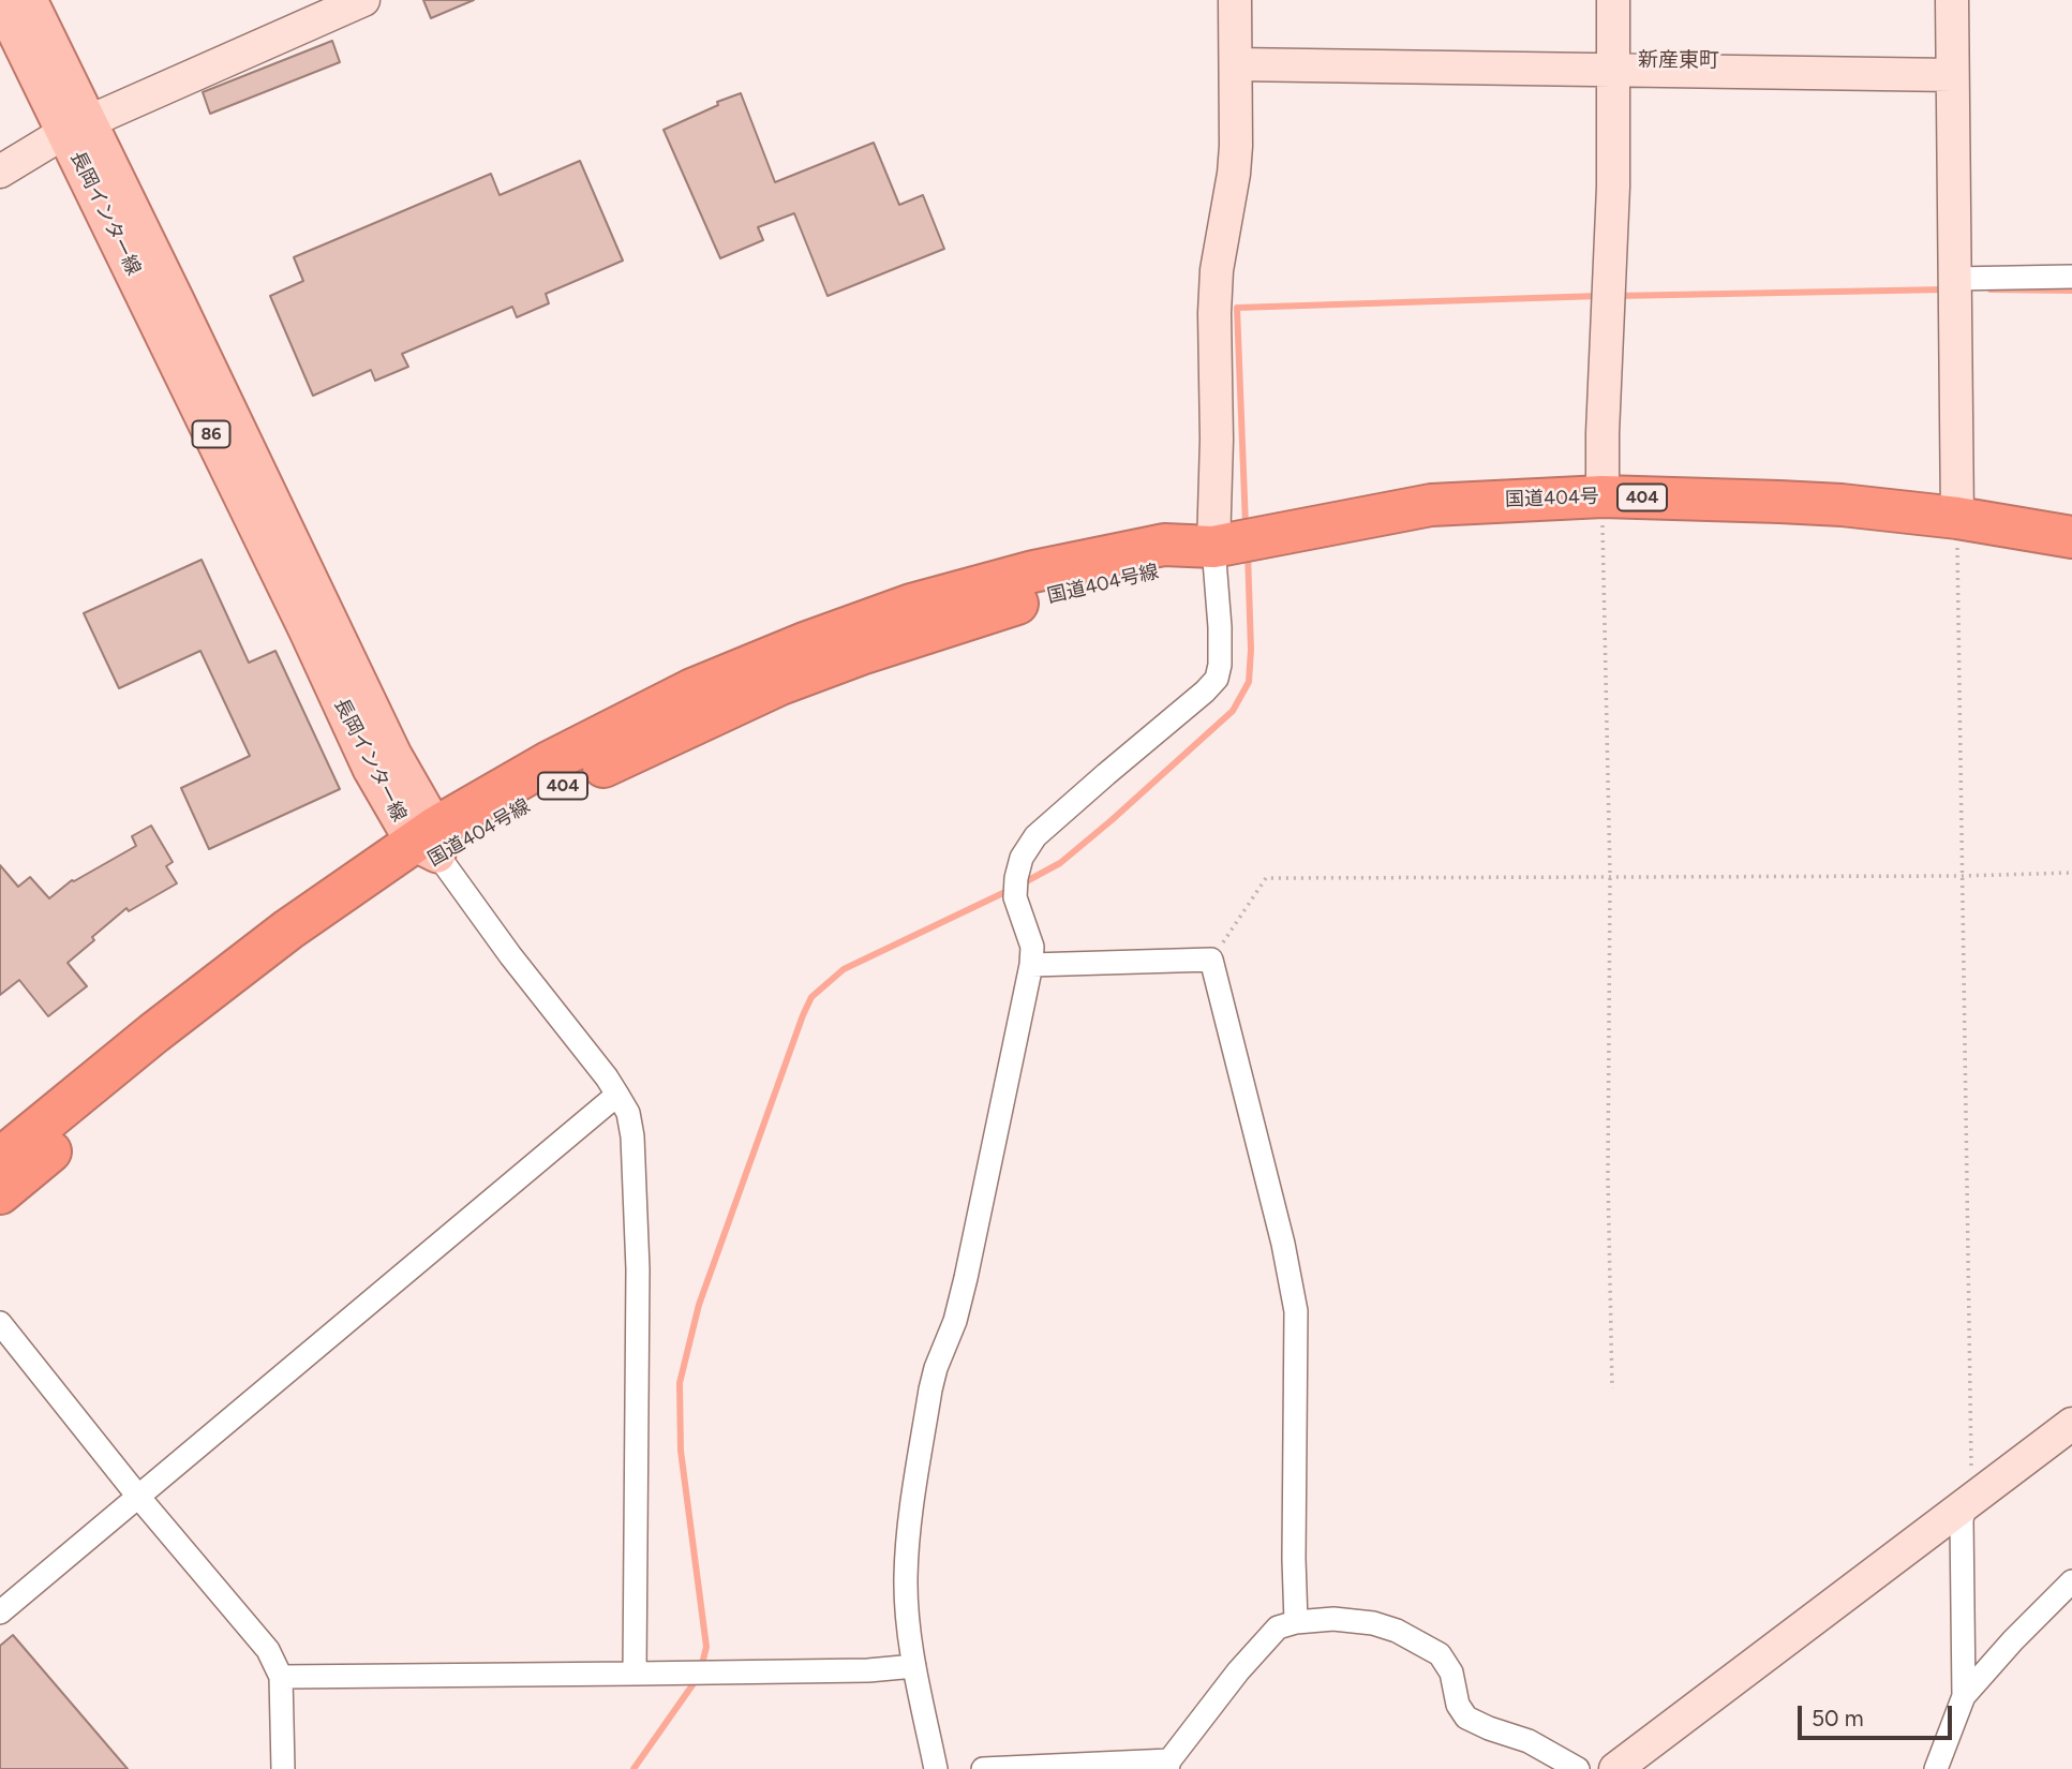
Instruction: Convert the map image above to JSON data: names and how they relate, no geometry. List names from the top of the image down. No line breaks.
{"streets":{"highway":["404","国道404号","国道404号線"],"main road":["長岡インター線","86"]},"crossings":[["長岡インター線","国道404号線"],["国道404号","国道404号線"]],"districts":["新産東町"],"scale_bar":"50 m"}
